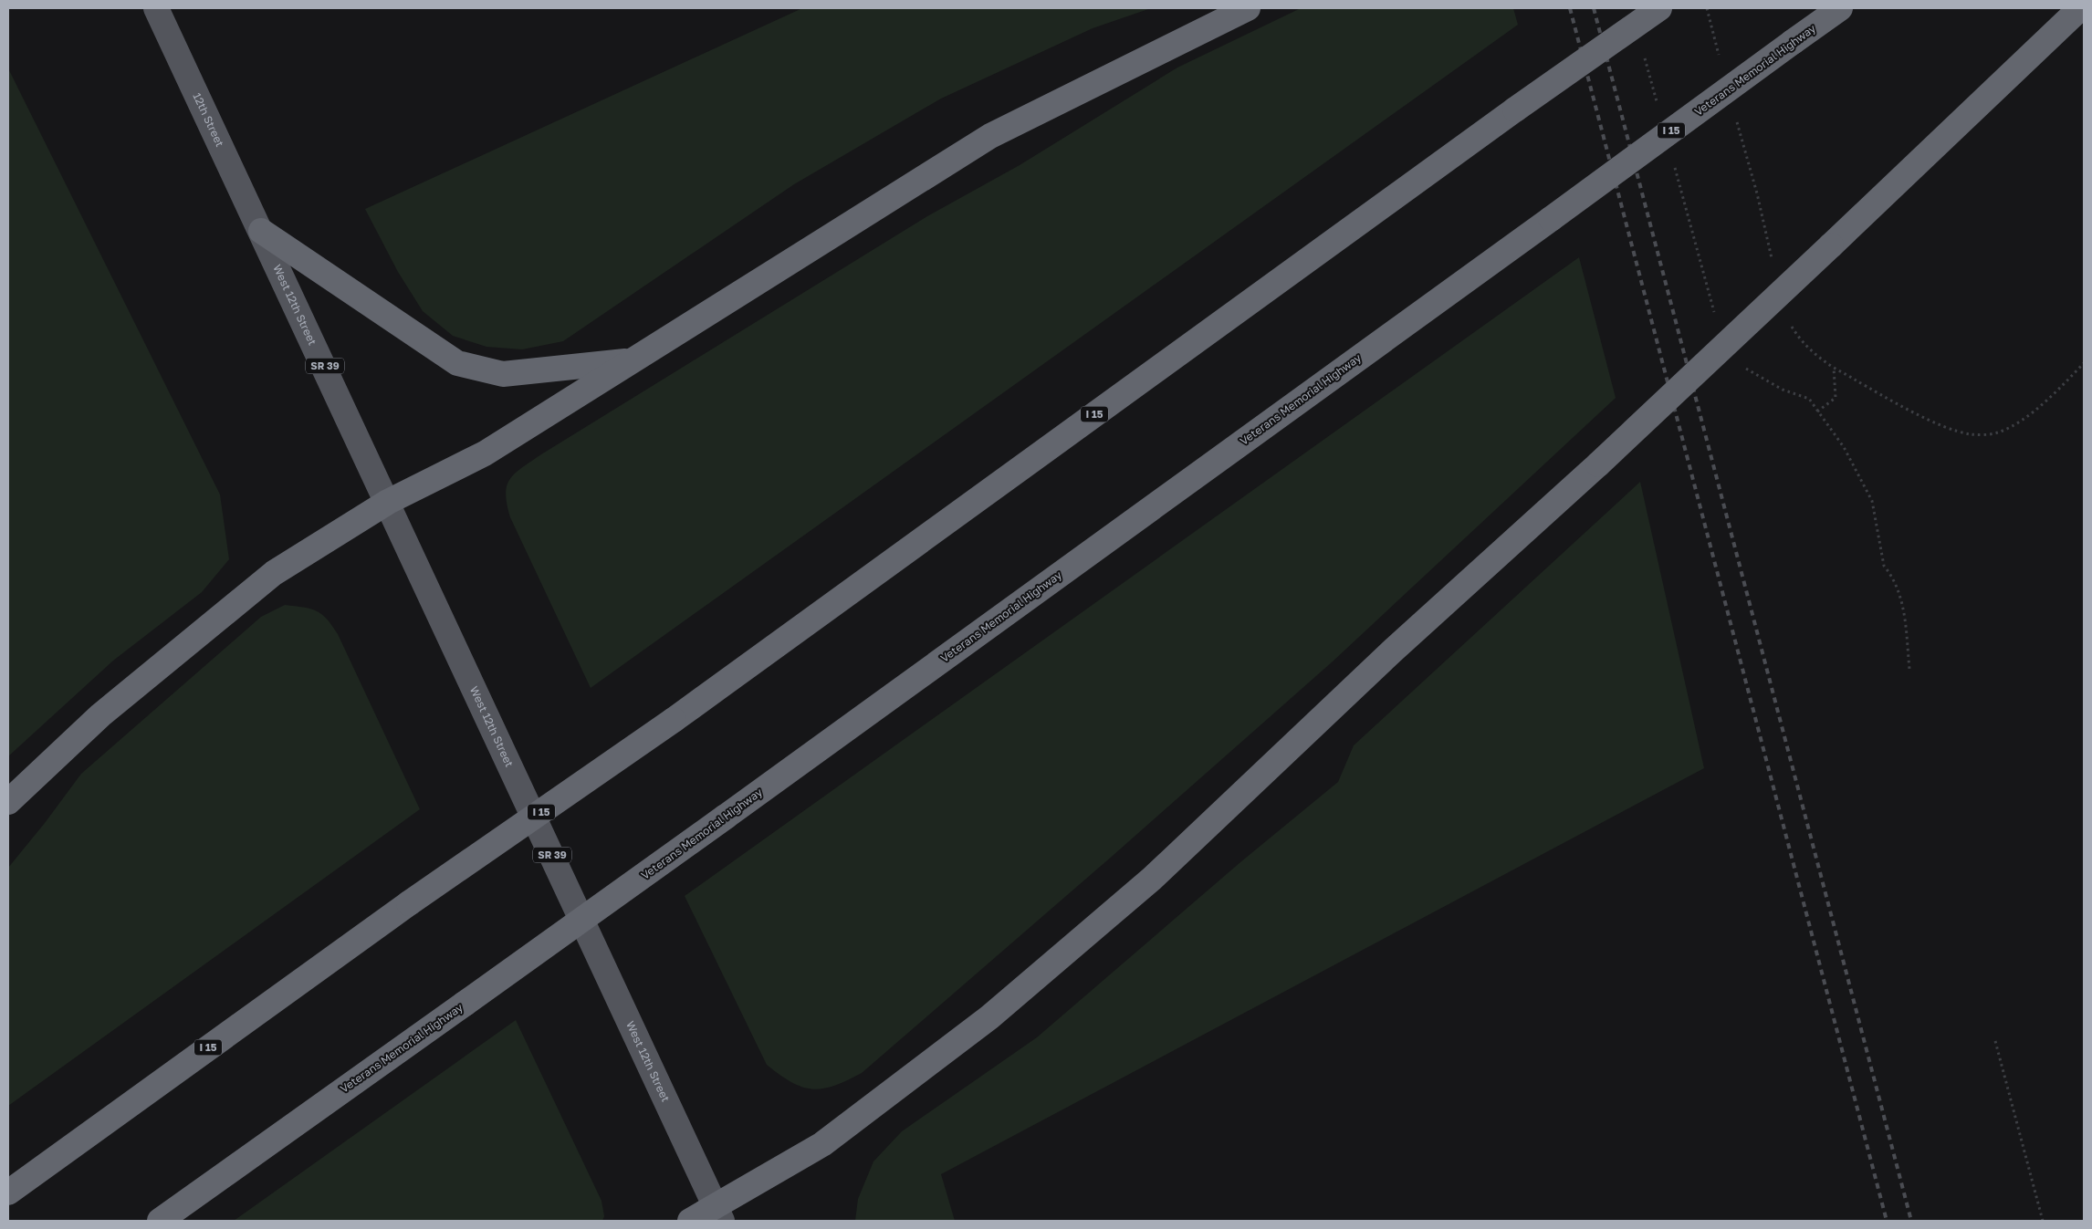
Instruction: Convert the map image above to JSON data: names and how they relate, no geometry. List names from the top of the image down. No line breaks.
{"streets":{"highway":["Veterans Memorial Highway","I 15"],"main road":["12th Street","West 12th Street","SR 39"]},"crossings":[["12th Street","West 12th Street"]]}
